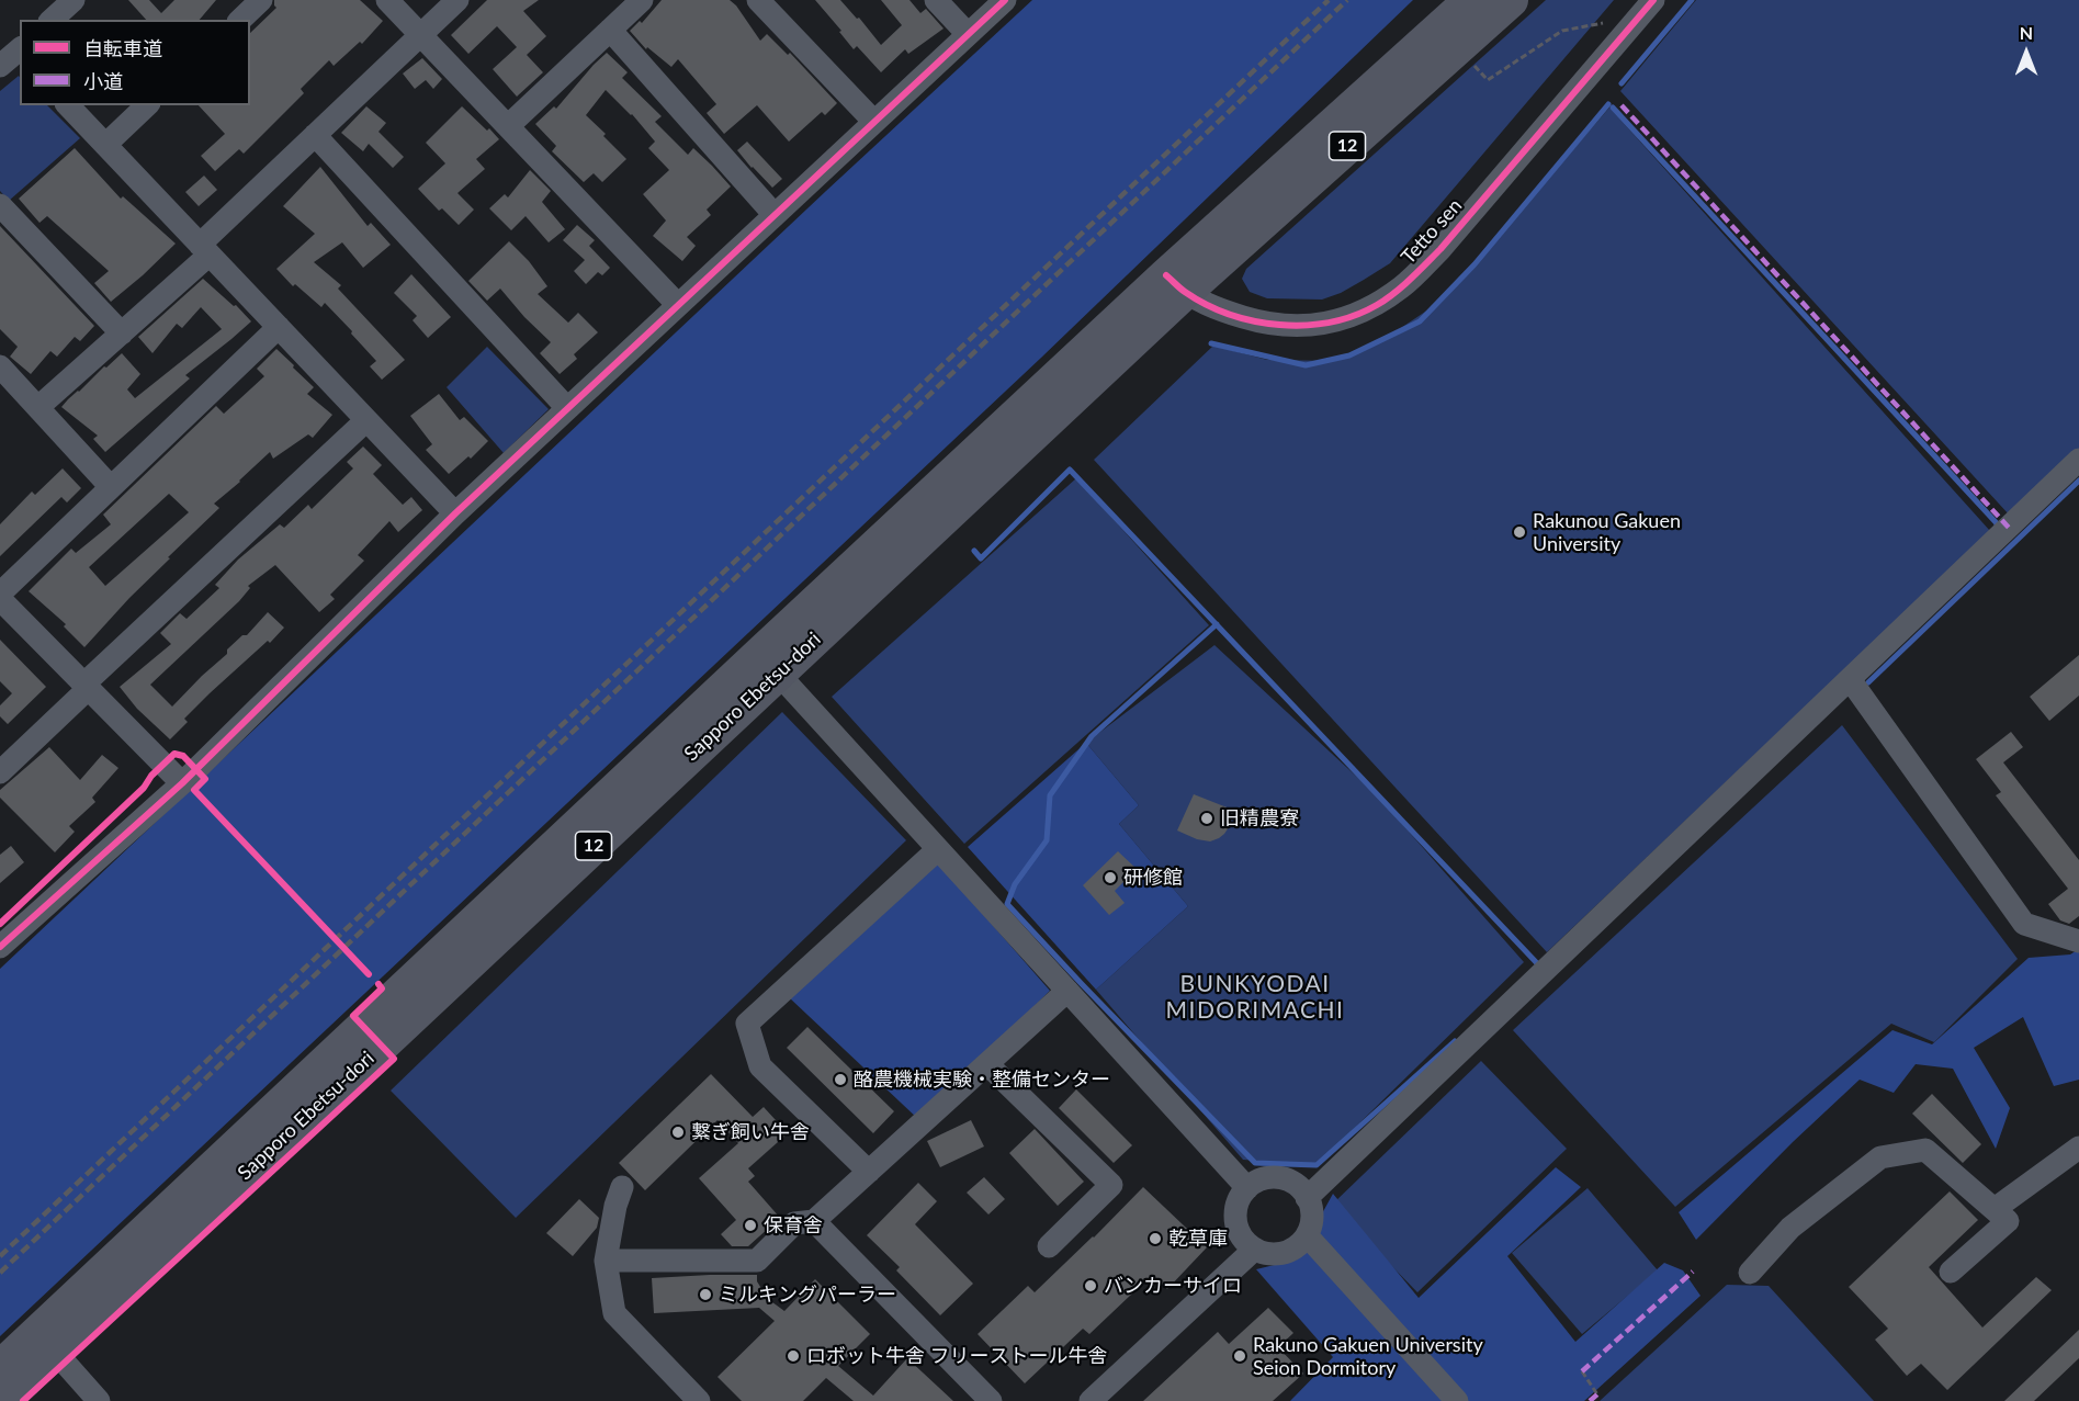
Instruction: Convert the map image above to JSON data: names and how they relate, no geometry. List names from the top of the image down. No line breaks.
{"streets":{"highway":["12","Sapporo Ebetsu-dori"],"street":["Tetto sen"]},"crossings":[["Tetto sen","Sapporo Ebetsu-dori"]],"districts":["BUNKYODAI MIDORIMACHI"],"places":["Rakunou Gakuen University","旧精農寮","研修館","酪農機械実験・整備センター","繋ぎ飼い牛舎","保育舎","乾草庫","バンカーサイロ","ミルキングパーラー","ロボット牛舎 フリーストール牛舎","Rakuno Gakuen University Seion Dormitory"],"legend":["自転車道","小道"],"north":"top"}
